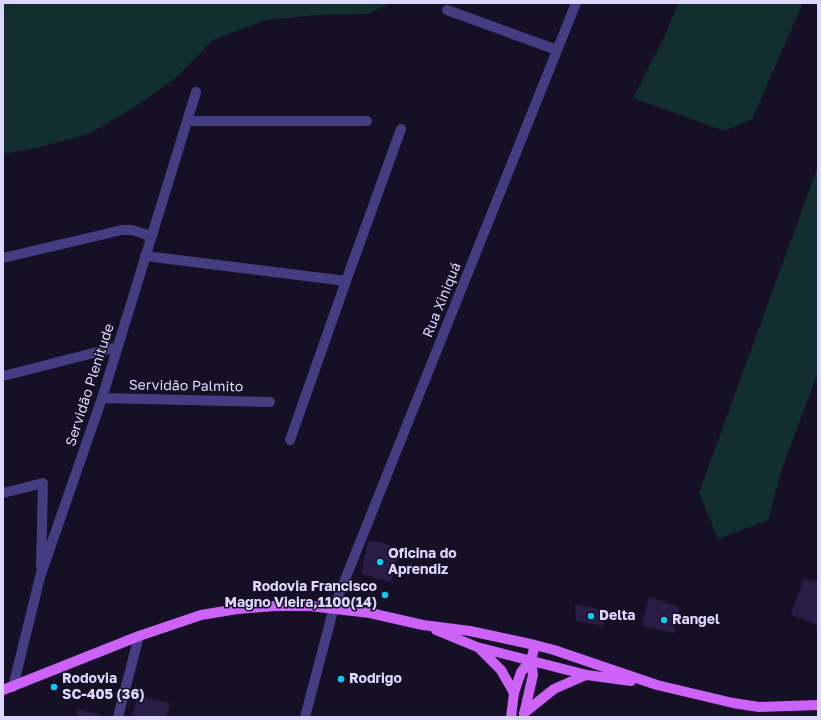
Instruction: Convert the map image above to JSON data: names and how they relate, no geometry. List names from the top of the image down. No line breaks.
{"streets":{"street":["Rua Xiniquá","Servidão Plenitude","Servidão Palmito"]},"crossings":[["Servidão Plenitude","Servidão Palmito"]],"places":["Oficina do Aprendiz","Rodovia Francisco Magno Vieira,1100(14)","Delta","Rangel","Rodrigo","Rodovia SC-405 (36)"]}
